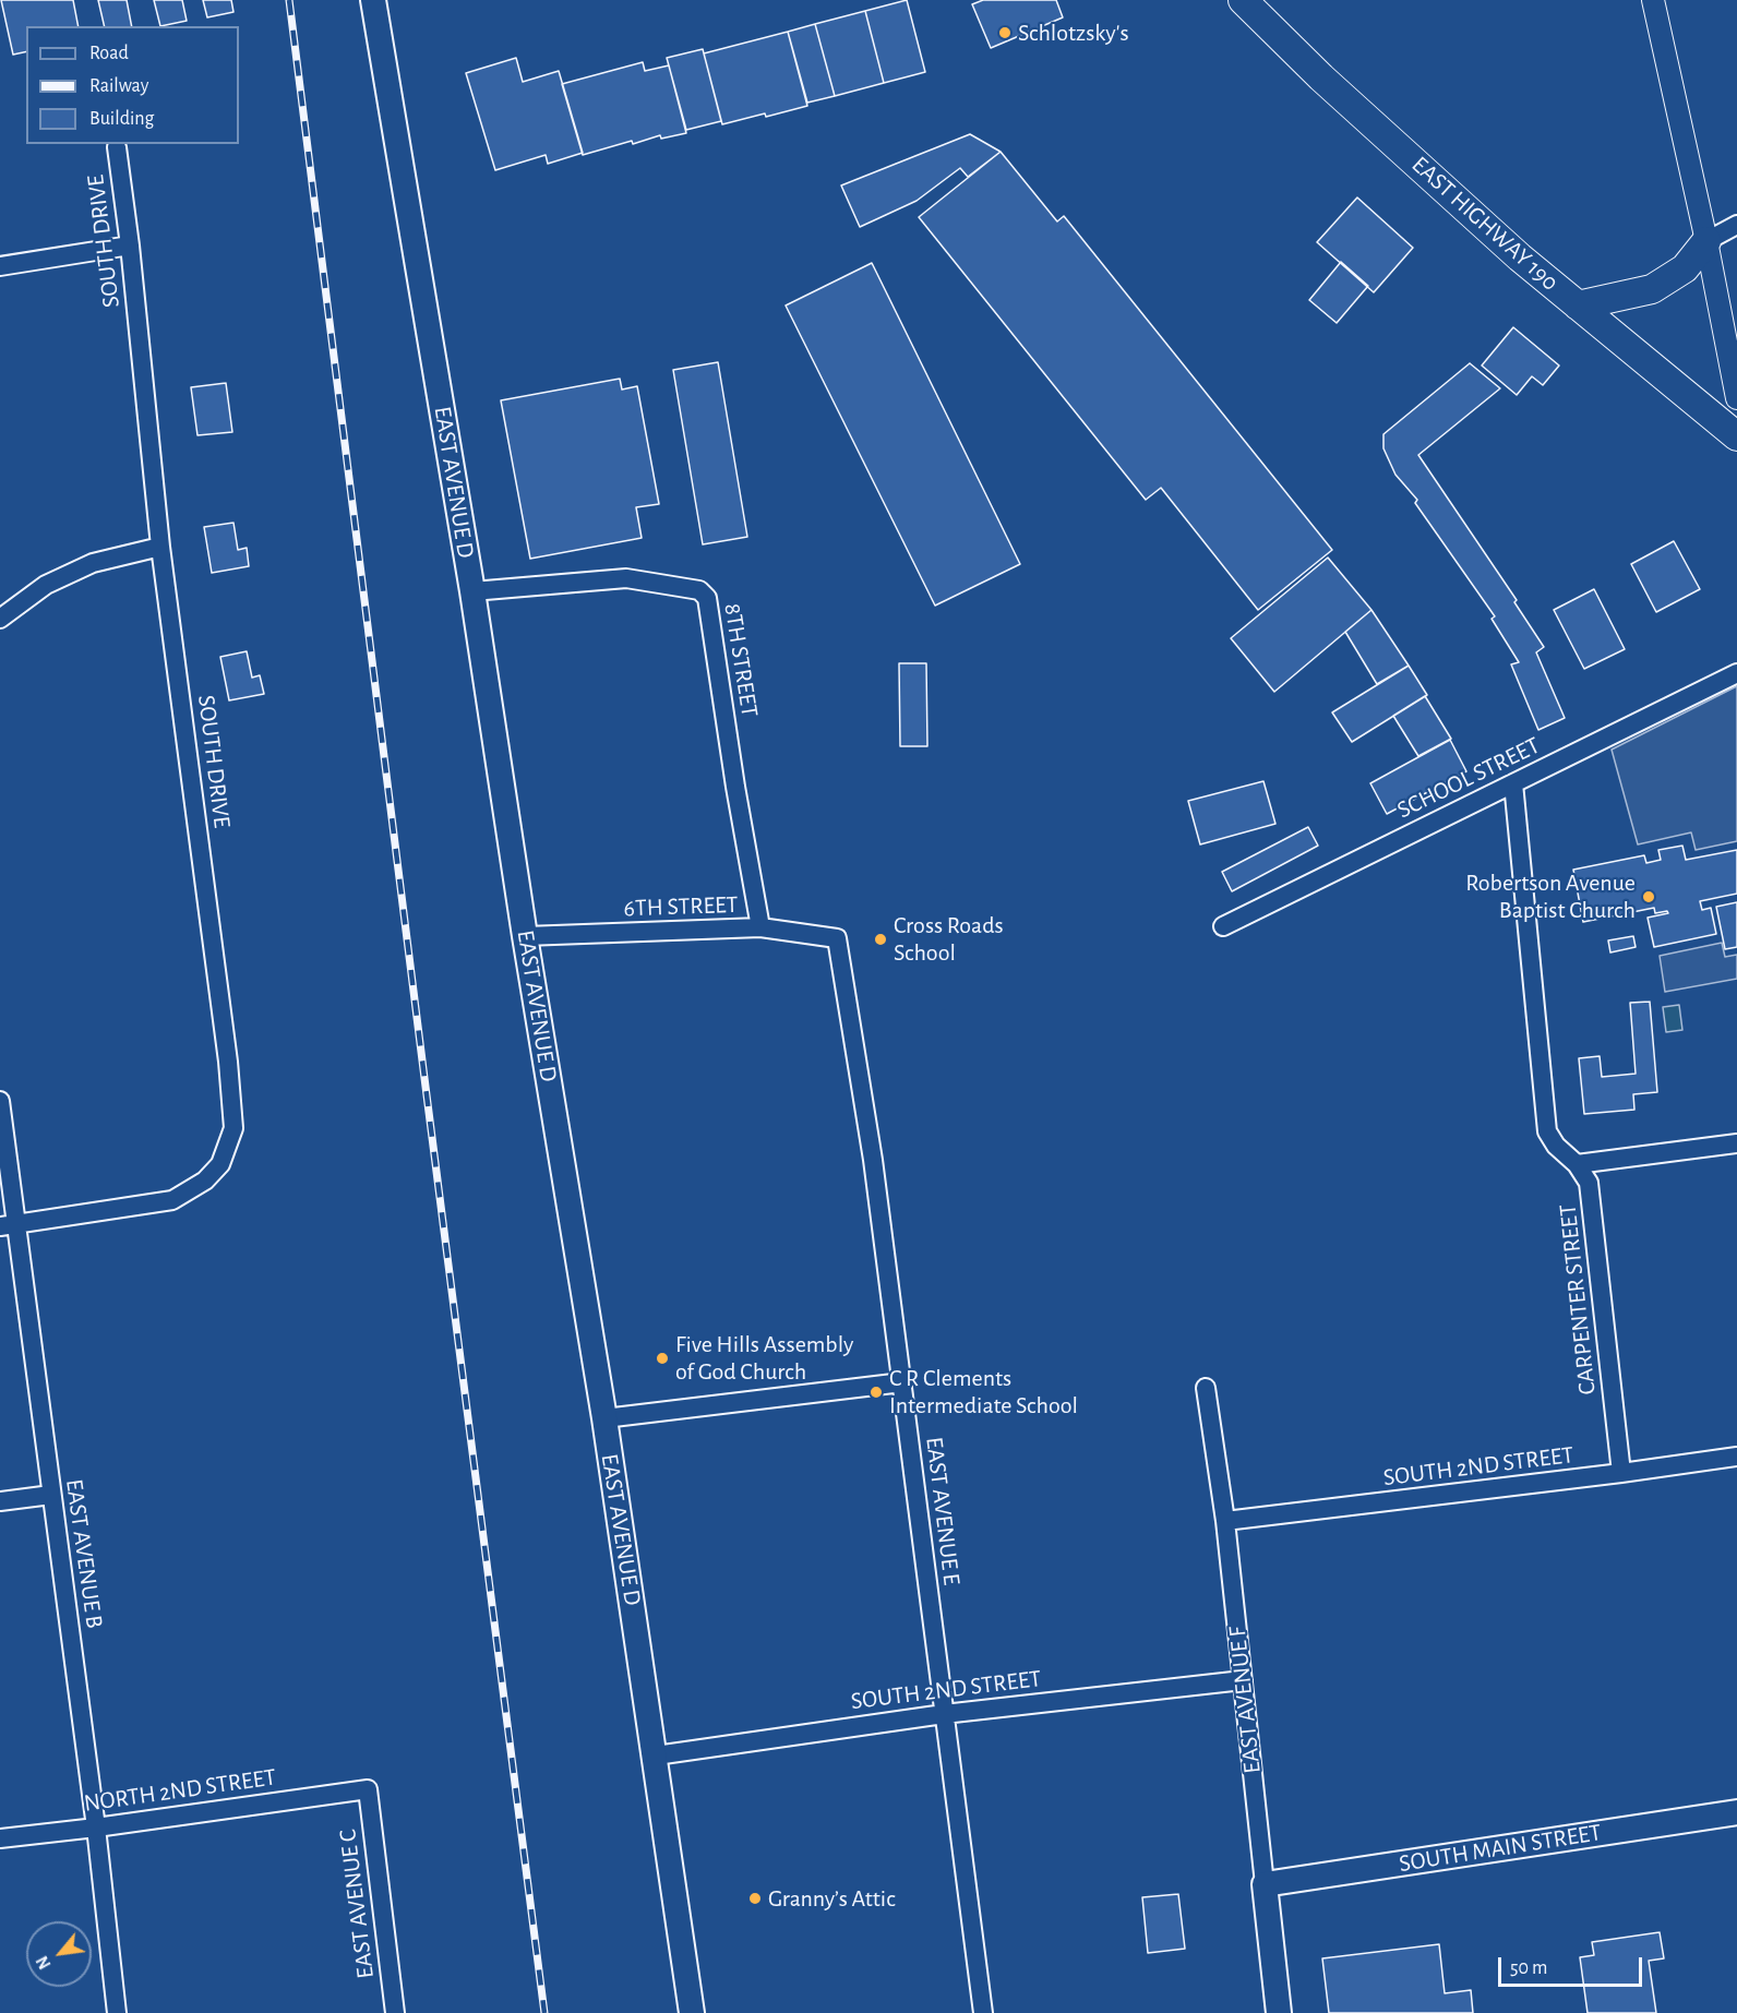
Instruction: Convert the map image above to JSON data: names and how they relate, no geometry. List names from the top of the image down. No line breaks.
{"streets":{"main road":["EAST HIGHWAY 190","EAST AVENUE D","EAST AVENUE F","SOUTH MAIN STREET"],"street":["SOUTH DRIVE","8TH STREET","SCHOOL STREET","6TH STREET","CARPENTER STREET","SOUTH 2ND STREET","EAST AVENUE E","EAST AVENUE B","NORTH 2ND STREET","EAST AVENUE C"]},"crossings":[["SOUTH DRIVE","EAST AVENUE B"],["EAST AVENUE D","8TH STREET"],["EAST AVENUE D","6TH STREET"],["EAST AVENUE D","SOUTH 2ND STREET"],["8TH STREET","6TH STREET"],["SCHOOL STREET","CARPENTER STREET"],["6TH STREET","EAST AVENUE E"],["CARPENTER STREET","SOUTH 2ND STREET"],["SOUTH 2ND STREET","EAST AVENUE E"],["SOUTH 2ND STREET","EAST AVENUE F"],["EAST AVENUE B","NORTH 2ND STREET"],["EAST AVENUE F","SOUTH MAIN STREET"],["NORTH 2ND STREET","EAST AVENUE C"]],"places":["Schlotzsky's","Robertson Avenue Baptist Church","Cross Roads School","Five Hills Assembly of God Church","C R Clements Intermediate School","Granny’s Attic"],"legend":["Road","Railway","Building"],"scale_bar":"50 m","north":"bottom left"}
